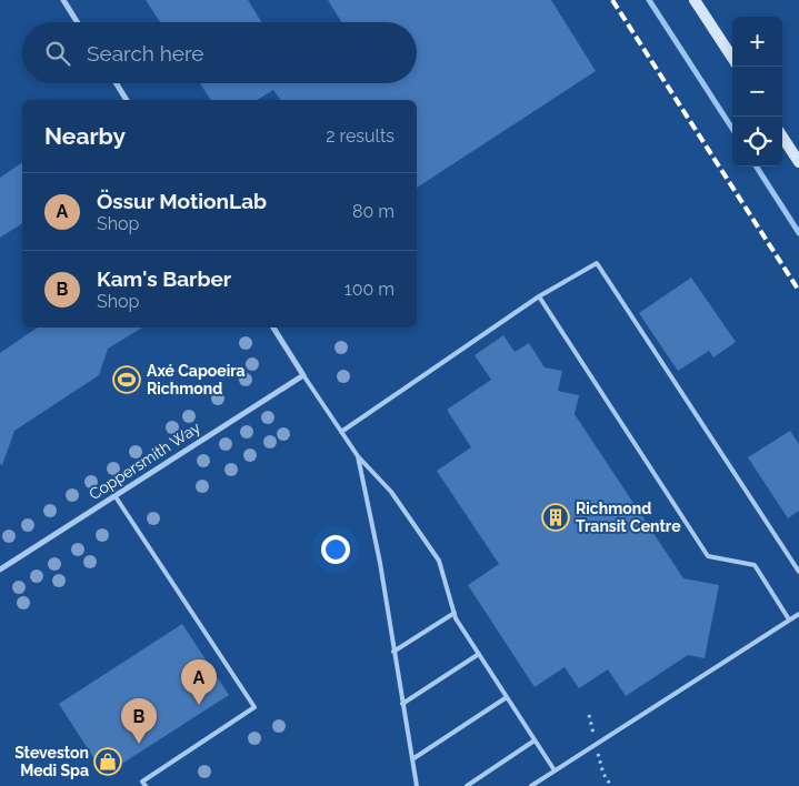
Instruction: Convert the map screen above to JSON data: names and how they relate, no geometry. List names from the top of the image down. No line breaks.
{"streets":{"street":["Coppersmith Way"]},"places":{"sports":["Axé Capoeira Richmond"],"building":["Richmond Transit Centre"],"shop":["Steveston Medi Spa"]},"page":{"map_buttons":["+","−"],"search":"Search here","heading":["Nearby","2 results"],"list":[{"mark":"A","name":"Össur MotionLab","note":"Shop","value":"80 m"},{"mark":"B","name":"Kam's Barber","note":"Shop","value":"100 m"}],"pins":["A","B"]}}
